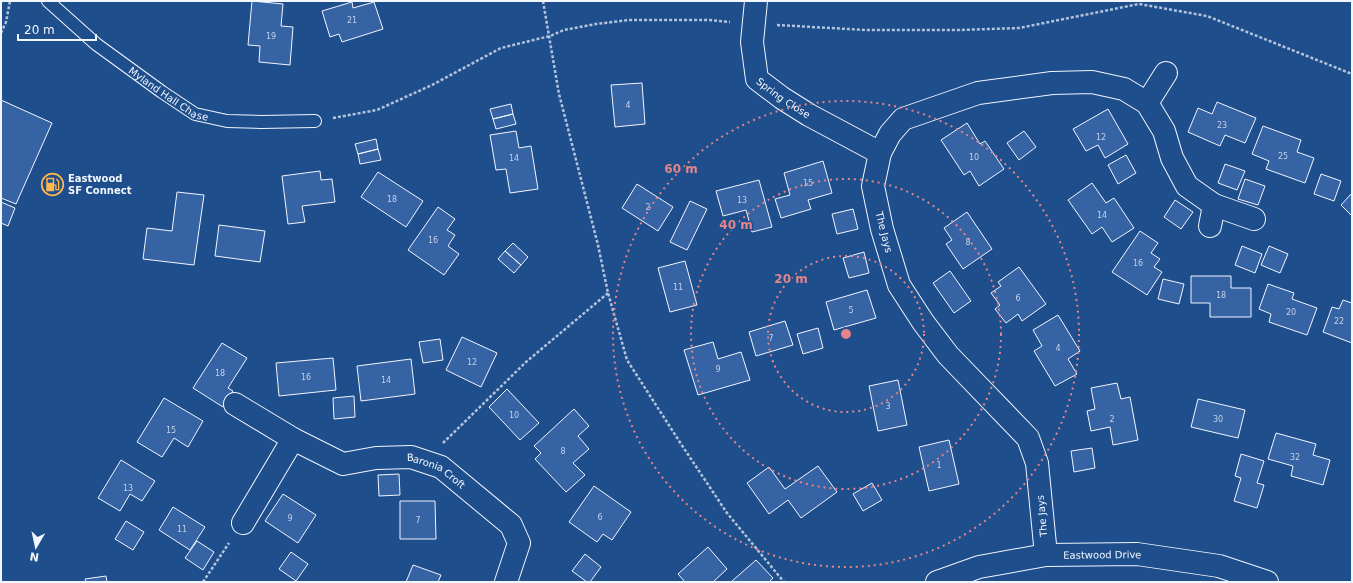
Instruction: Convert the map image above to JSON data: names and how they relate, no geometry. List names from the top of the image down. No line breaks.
{"streets":{"street":["Spring Close","The Jays","Baronia Croft","Eastwood Drive"],"lane":["Myland Hall Chase"]},"crossings":[["Spring Close","The Jays"],["The Jays","Eastwood Drive"]],"places":{"fuel station":["Eastwood SF Connect"]},"house_numbers":["21","19","4","23","12","25","10","14","15","18","13","2","14","16","8","16","11","18","6","5","20","22","7","4","12","9","18","16","14","3","10","2","30","15","8","32","1","13","6","9","7","11"],"scale_bar":"20 m","north":"bottom","rings":["60 m","40 m","20 m"]}
